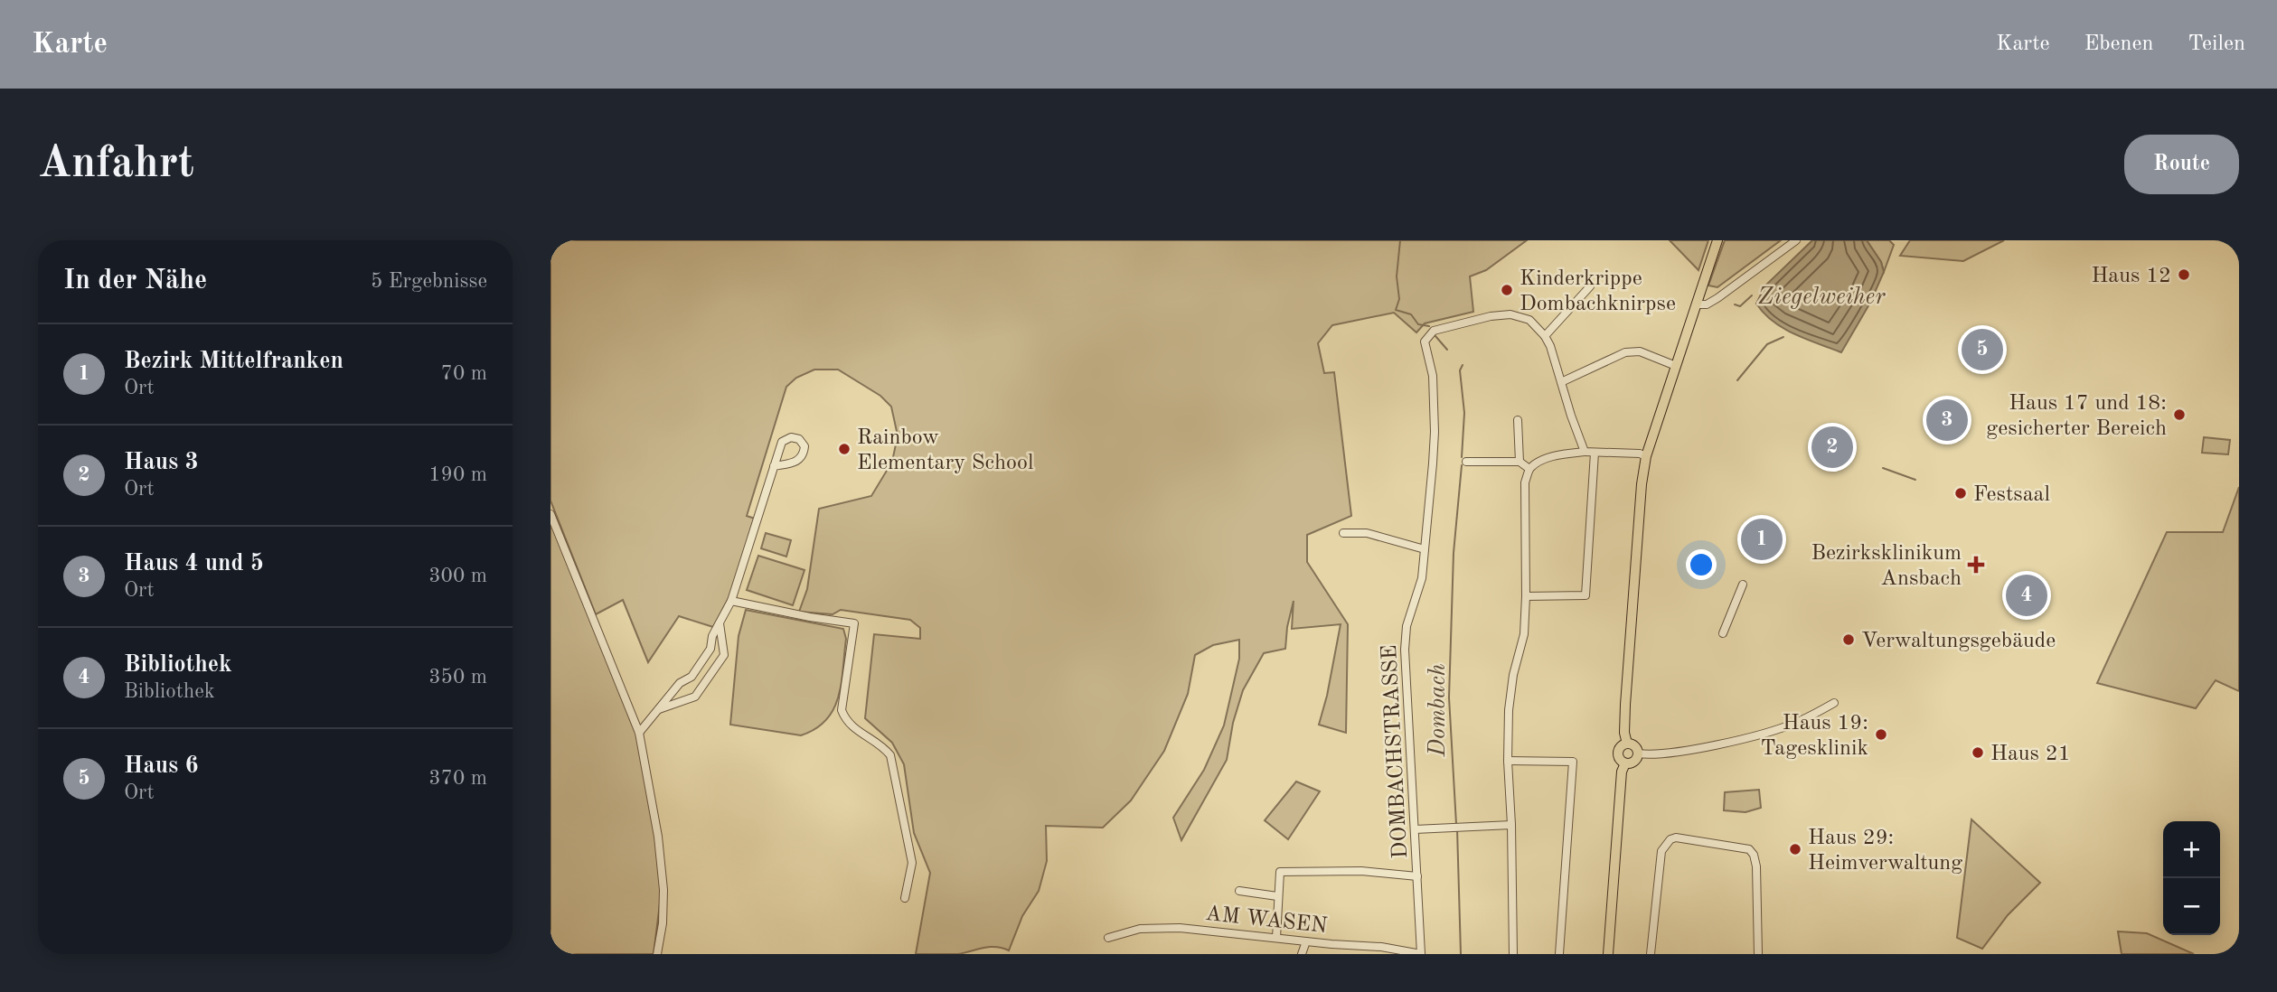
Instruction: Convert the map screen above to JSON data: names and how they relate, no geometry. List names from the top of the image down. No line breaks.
{"streets":{"street":["DOMBACHSTRASSE","AM WASEN"]},"crossings":[["DOMBACHSTRASSE","AM WASEN"]],"water":["Ziegelweiher","Dombach"],"places":{"other":["Haus 12","Kinderkrippe Dombachknirpse","Haus 17 und 18: gesicherter Bereich","Rainbow Elementary School","Festsaal","Verwaltungsgebäude","Haus 19: Tagesklinik","Haus 21","Haus 29: Heimverwaltung"],"health":["Bezirksklinikum Ansbach"]},"page":{"header":"Karte","nav":["Karte","Ebenen","Teilen"],"buttons":"Route","title":"Anfahrt","heading":["In der Nähe","5 Ergebnisse"],"list":[{"mark":"1","name":"Bezirk Mittelfranken","note":"Ort","value":"70 m"},{"mark":"2","name":"Haus 3","note":"Ort","value":"190 m"},{"mark":"3","name":"Haus 4 und 5","note":"Ort","value":"300 m"},{"mark":"4","name":"Bibliothek","note":"Bibliothek","value":"350 m"},{"mark":"5","name":"Haus 6","note":"Ort","value":"370 m"}],"pins":["5","3","2","1","4"],"map_buttons":["+","−"]}}
